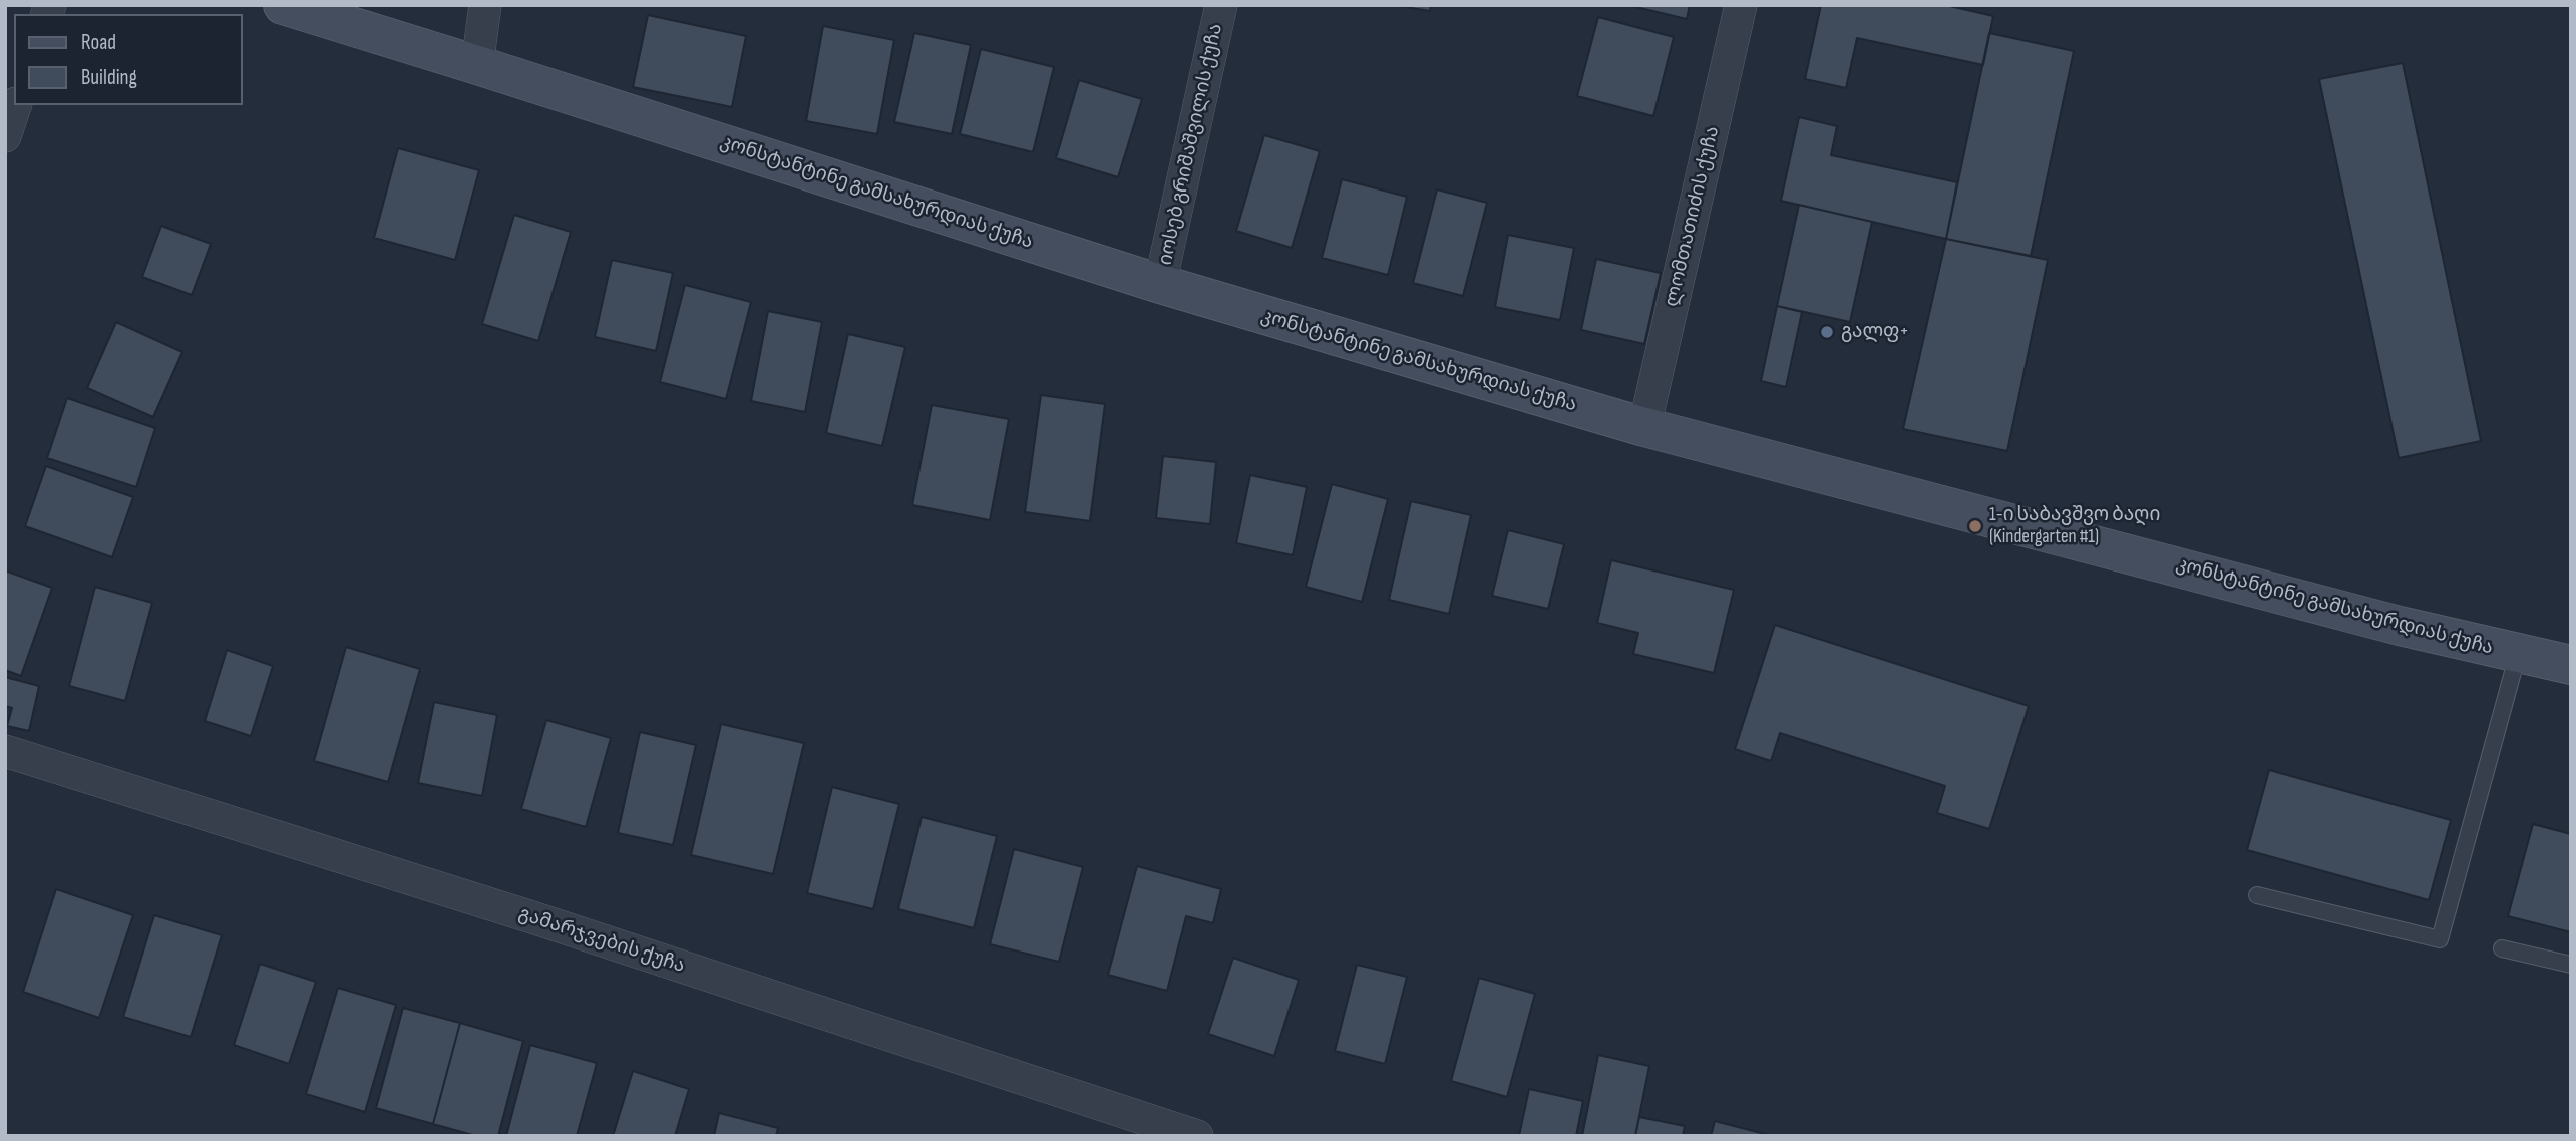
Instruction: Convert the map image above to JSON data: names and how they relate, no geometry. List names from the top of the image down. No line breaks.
{"streets":{"main road":["კონსტანტინე გამსახურდიას ქუჩა"],"street":["იოსებ გრიშაშვილის ქუჩა","ლომთათიძის ქუჩა","გამარჯვების ქუჩა"]},"crossings":[["იოსებ გრიშაშვილის ქუჩა","კონსტანტინე გამსახურდიას ქუჩა"],["კონსტანტინე გამსახურდიას ქუჩა","ლომთათიძის ქუჩა"]],"places":["გალფ+","1-ი საბავშვო ბაღი (Kindergarten #1)"],"legend":["Road","Building"]}
